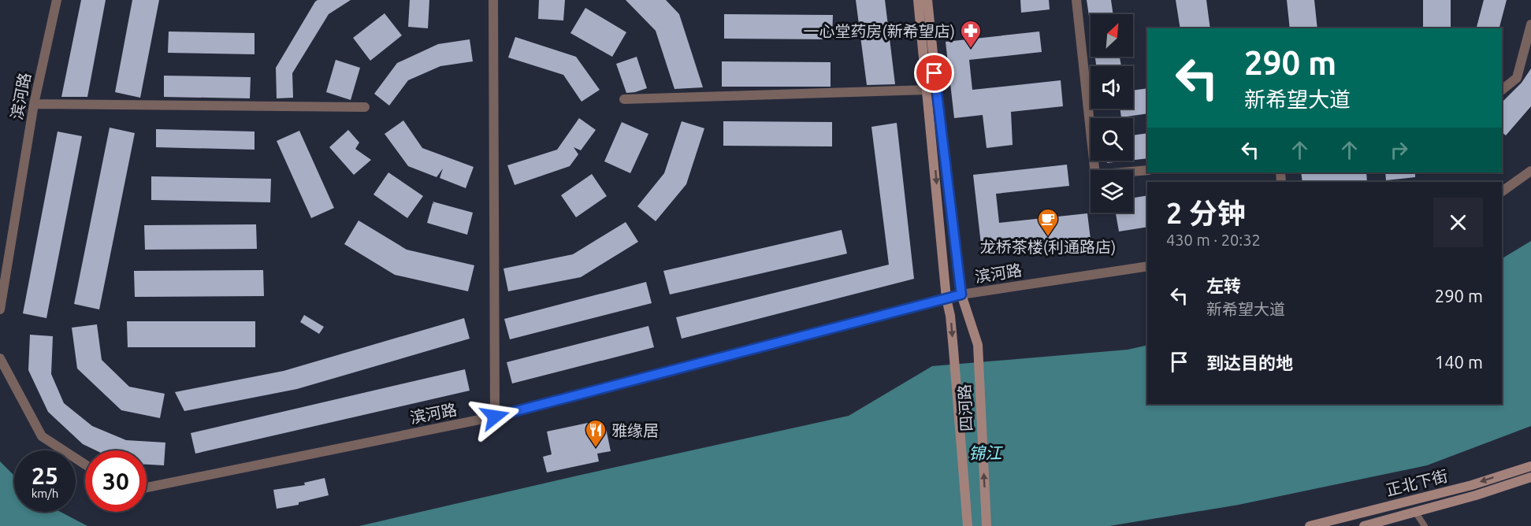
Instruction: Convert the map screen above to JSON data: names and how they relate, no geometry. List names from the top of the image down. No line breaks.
{"streets":{"street":["滨河路","四河路","正北下街"]},"crossings":[["滨河路","四河路"]],"water":["锦江"],"places":{"pharmacy":["一心堂药房(新希望店)"],"cafe":["龙桥茶楼(利通路店)"],"restaurant":["雅缘居"]},"north":"top right","page":{"turn":["290 m","新希望大道"],"heading":["2 分钟","430 m · 20:32"],"list":[{"name":"左转","note":"新希望大道","value":"290 m"},{"name":"到达目的地","value":"140 m"}],"speed":"25 km/h","limit":"30"}}
